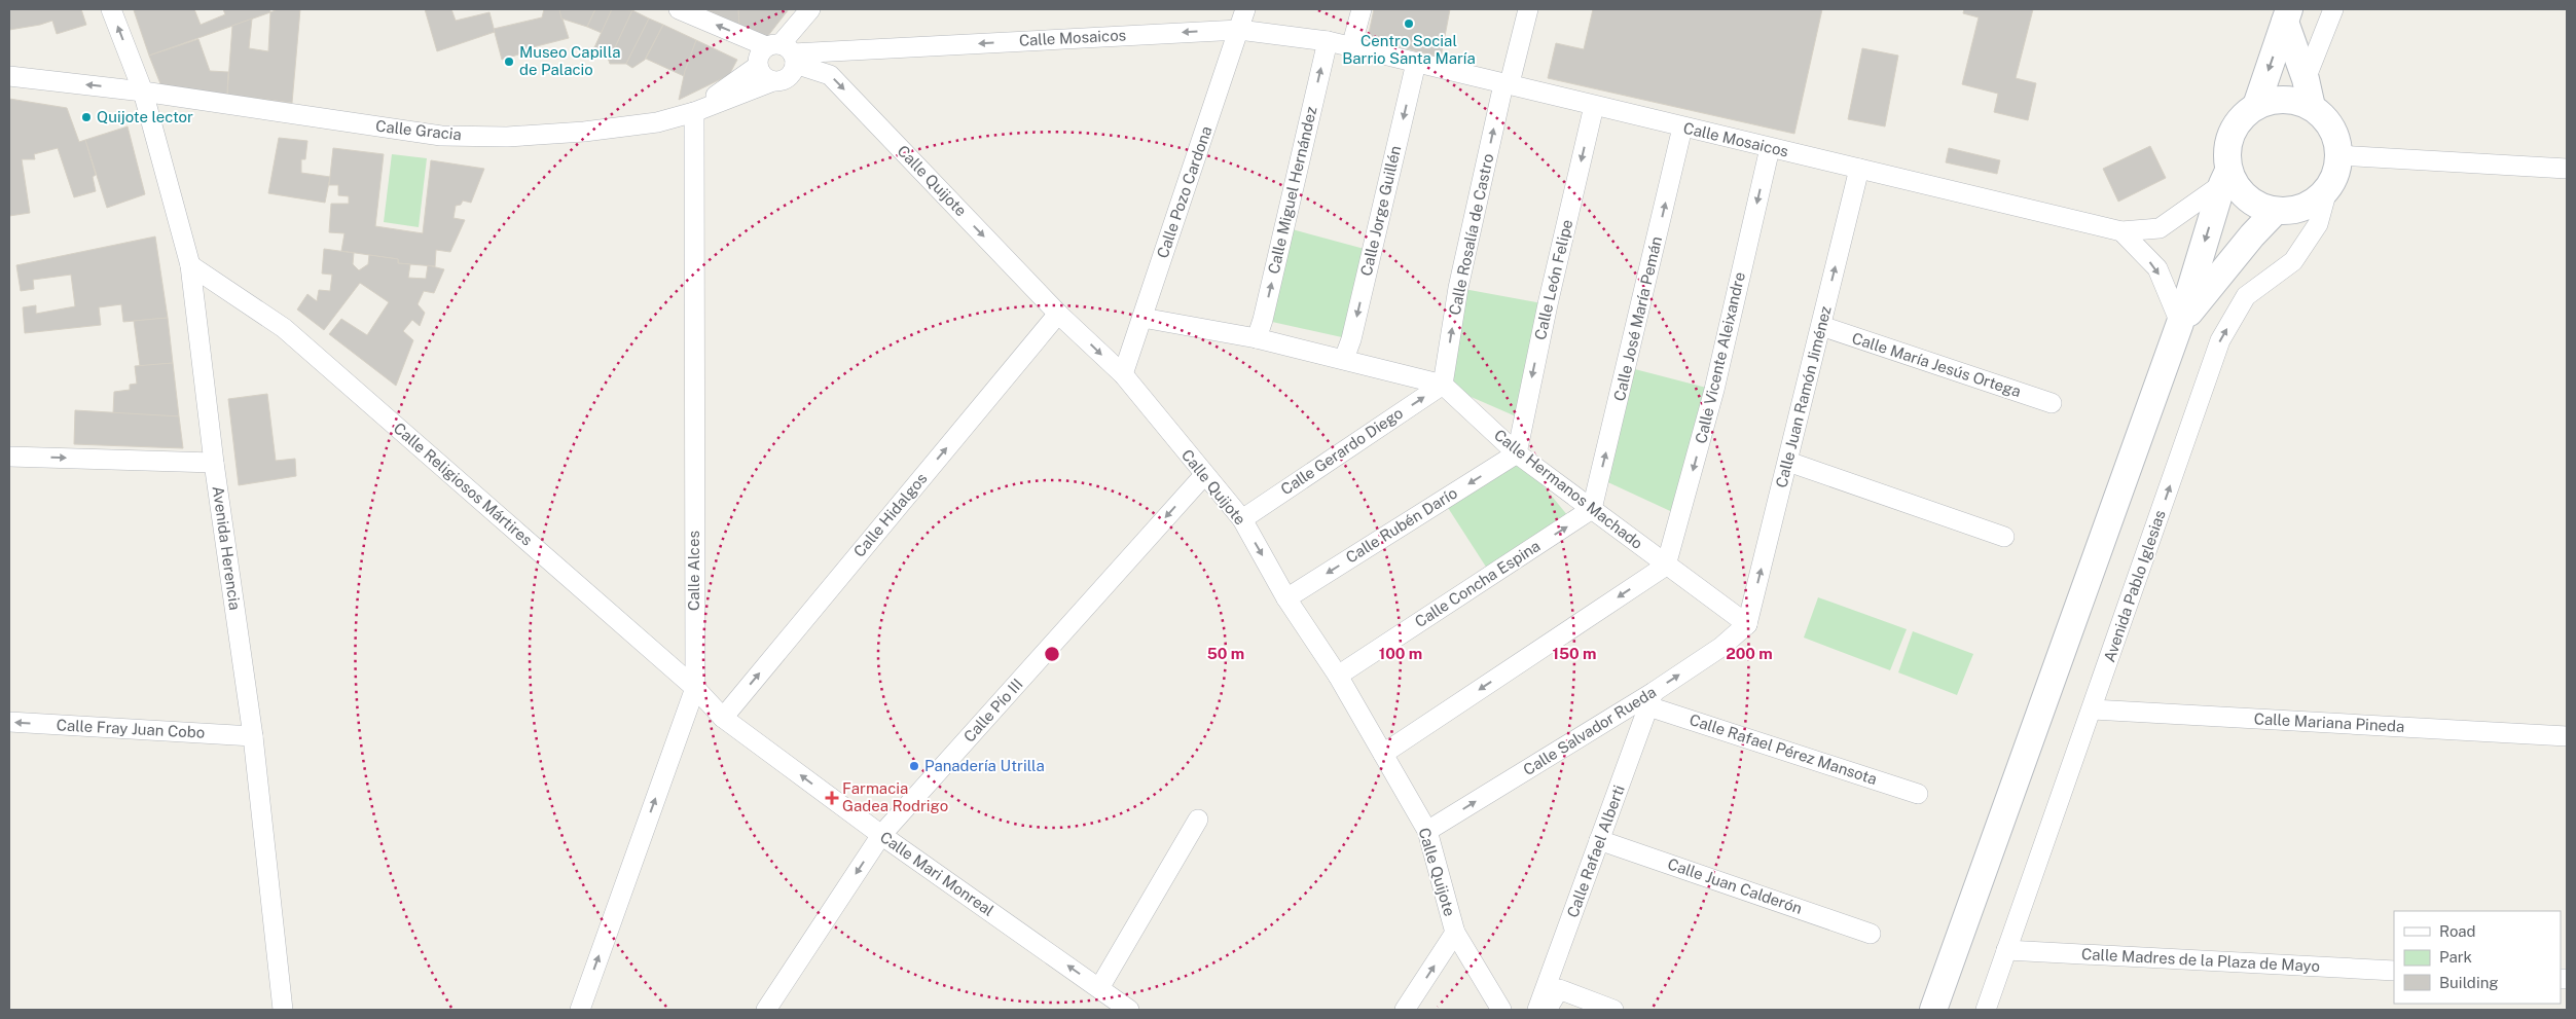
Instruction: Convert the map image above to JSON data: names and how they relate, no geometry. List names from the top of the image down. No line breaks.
{"streets":{"street":["Calle Mosaicos","Calle Gracia","Calle Quijote","Calle Miguel Hernández","Calle Pozo Cardona","Calle Jorge Guillén","Calle Rosalía de Castro","Calle León Felipe","Calle José María Pemán","Calle Vicente Aleixandre","Calle María Jesús Ortega","Calle Juan Ramón Jiménez","Calle Gerardo Diego","Calle Religiosos Mártires","Calle Hermanos Machado","Calle Hidalgos","Calle Rubén Darío","Avenida Herencia","Calle Alces","Calle Concha Espina","Avenida Pablo Iglesias","Calle Pío III","Calle Mariana Pineda","Calle Fray Juan Cobo","Calle Salvador Rueda","Calle Rafael Pérez Mansota","Calle Rafael Alberti","Calle Mari Monreal","Calle Juan Calderón","Calle Madres de la Plaza de Mayo"]},"crossings":[["Calle Mosaicos","Calle Gracia"],["Calle Mosaicos","Calle Quijote"],["Calle Mosaicos","Calle Miguel Hernández"],["Calle Mosaicos","Calle Pozo Cardona"],["Calle Mosaicos","Calle Jorge Guillén"],["Calle Mosaicos","Calle Rosalía de Castro"],["Calle Mosaicos","Calle León Felipe"],["Calle Mosaicos","Calle José María Pemán"],["Calle Mosaicos","Calle Vicente Aleixandre"],["Calle Mosaicos","Calle Juan Ramón Jiménez"],["Calle Mosaicos","Avenida Pablo Iglesias"],["Calle Gracia","Calle Quijote"],["Calle Gracia","Avenida Herencia"],["Calle Gracia","Calle Alces"],["Calle Quijote","Calle Pozo Cardona"],["Calle Quijote","Calle Gerardo Diego"],["Calle Quijote","Calle Hidalgos"],["Calle Quijote","Calle Rubén Darío"],["Calle Quijote","Calle Concha Espina"],["Calle Quijote","Calle Pío III"],["Calle Quijote","Calle Salvador Rueda"],["Calle Miguel Hernández","Calle Hermanos Machado"],["Calle Pozo Cardona","Calle Hermanos Machado"],["Calle Jorge Guillén","Calle Hermanos Machado"],["Calle Rosalía de Castro","Calle Gerardo Diego"],["Calle Rosalía de Castro","Calle Hermanos Machado"],["Calle León Felipe","Calle Hermanos Machado"],["Calle León Felipe","Calle Rubén Darío"],["Calle José María Pemán","Calle Hermanos Machado"],["Calle José María Pemán","Calle Concha Espina"],["Calle Vicente Aleixandre","Calle Hermanos Machado"],["Calle María Jesús Ortega","Calle Juan Ramón Jiménez"],["Calle Juan Ramón Jiménez","Calle Hermanos Machado"],["Calle Juan Ramón Jiménez","Calle Salvador Rueda"],["Calle Gerardo Diego","Calle Hermanos Machado"],["Calle Religiosos Mártires","Calle Hidalgos"],["Calle Religiosos Mártires","Avenida Herencia"],["Calle Religiosos Mártires","Calle Alces"],["Calle Religiosos Mártires","Calle Mari Monreal"],["Calle Hermanos Machado","Calle Rubén Darío"],["Calle Hermanos Machado","Calle Concha Espina"],["Calle Hermanos Machado","Calle Salvador Rueda"],["Calle Hidalgos","Calle Mari Monreal"],["Avenida Herencia","Calle Fray Juan Cobo"],["Avenida Pablo Iglesias","Calle Mariana Pineda"],["Avenida Pablo Iglesias","Calle Madres de la Plaza de Mayo"],["Calle Pío III","Calle Mari Monreal"],["Calle Salvador Rueda","Calle Rafael Pérez Mansota"],["Calle Salvador Rueda","Calle Rafael Alberti"],["Calle Rafael Pérez Mansota","Calle Rafael Alberti"],["Calle Rafael Alberti","Calle Juan Calderón"]],"one_way":["Calle Miguel Hernández","Calle Jorge Guillén","Calle Rosalía de Castro","Calle León Felipe","Calle José María Pemán","Calle Vicente Aleixandre","Calle Juan Ramón Jiménez","Calle Gerardo Diego","Calle Hidalgos","Calle Rubén Darío","Calle Alces","Avenida Pablo Iglesias","Calle Pío III","Calle Fray Juan Cobo","Calle Mari Monreal"],"places":{"other":["Centro Social Barrio Santa María","Museo Capilla de Palacio","Quijote lector","Panadería Utrilla"],"health":["Farmacia Gadea Rodrigo"]},"legend":["Road","Park","Building"],"rings":["50 m","100 m","150 m","200 m"]}
